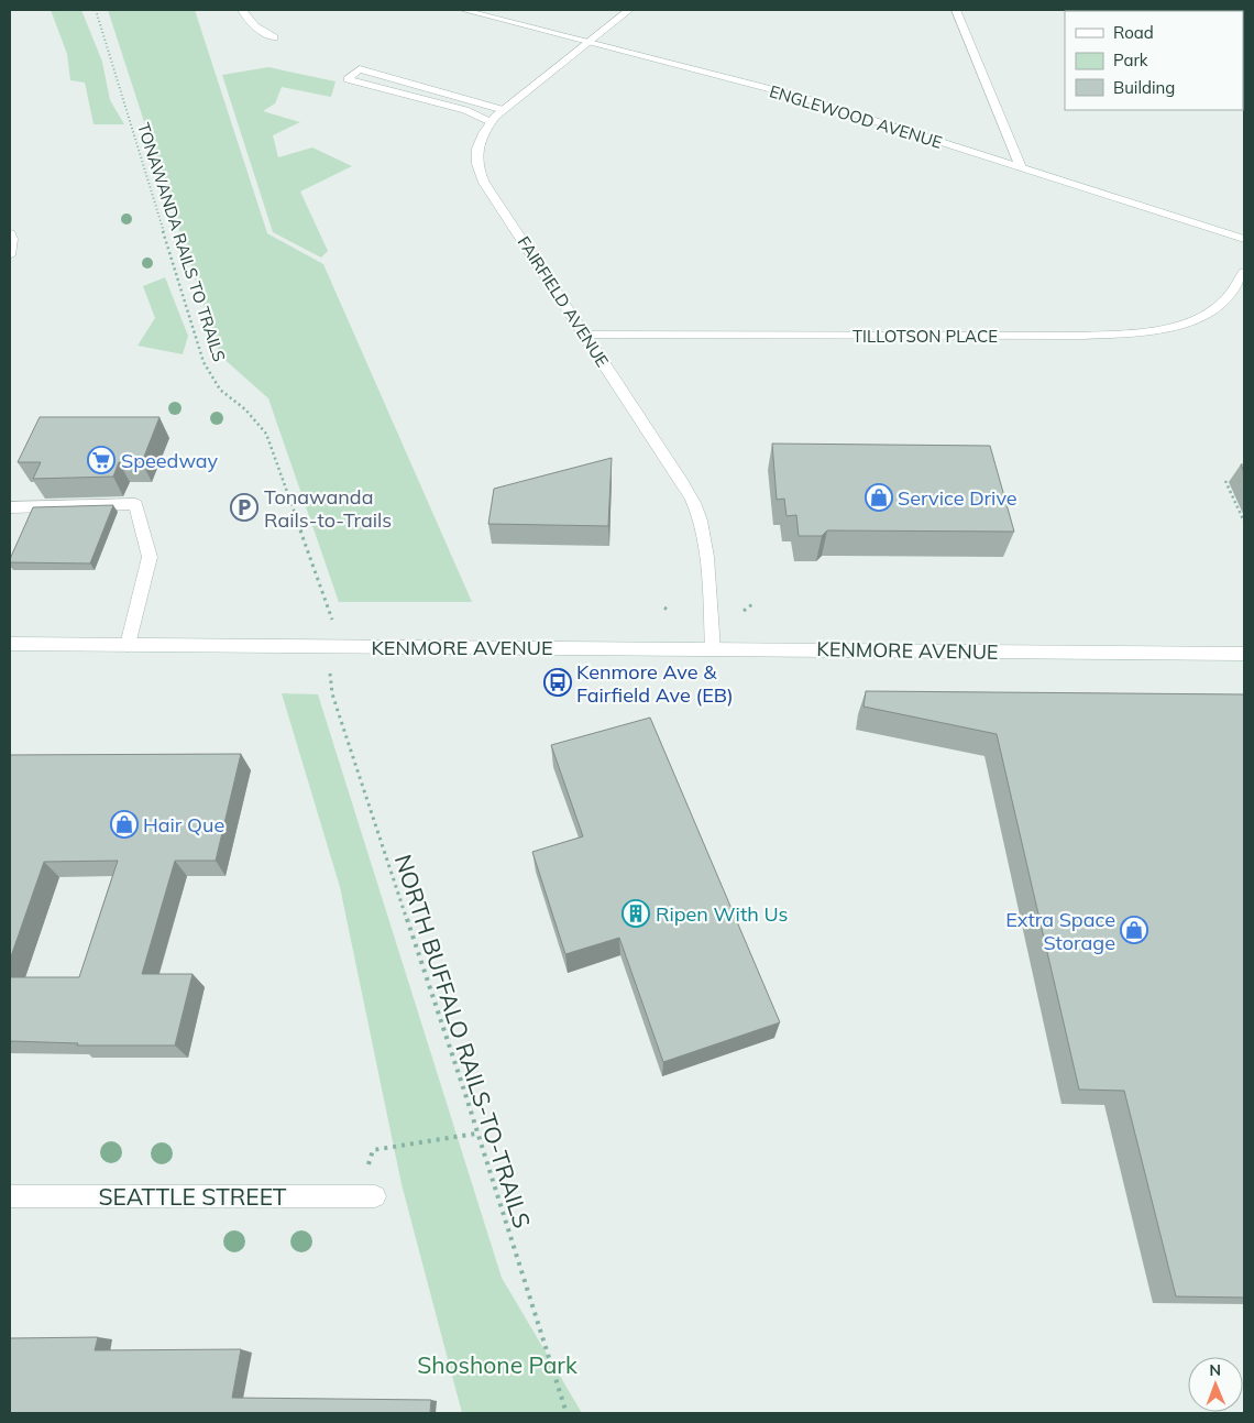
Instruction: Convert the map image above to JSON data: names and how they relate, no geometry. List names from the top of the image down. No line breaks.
{"streets":{"street":["ENGLEWOOD AVENUE","FAIRFIELD AVENUE","TILLOTSON PLACE","KENMORE AVENUE","SEATTLE STREET"],"path":["TONAWANDA RAILS TO TRAILS","NORTH BUFFALO RAILS-TO-TRAILS"]},"crossings":[["ENGLEWOOD AVENUE","FAIRFIELD AVENUE"],["FAIRFIELD AVENUE","TILLOTSON PLACE"],["FAIRFIELD AVENUE","KENMORE AVENUE"]],"parks":["Shoshone Park"],"places":{"supermarket":["Speedway"],"shop":["Service Drive","Hair Que","Extra Space Storage"],"parking":["Tonawanda Rails-to-Trails"],"bus stop":["Kenmore Ave & Fairfield Ave (EB)"],"building":["Ripen With Us"]},"legend":["Road","Park","Building"],"north":"top"}
